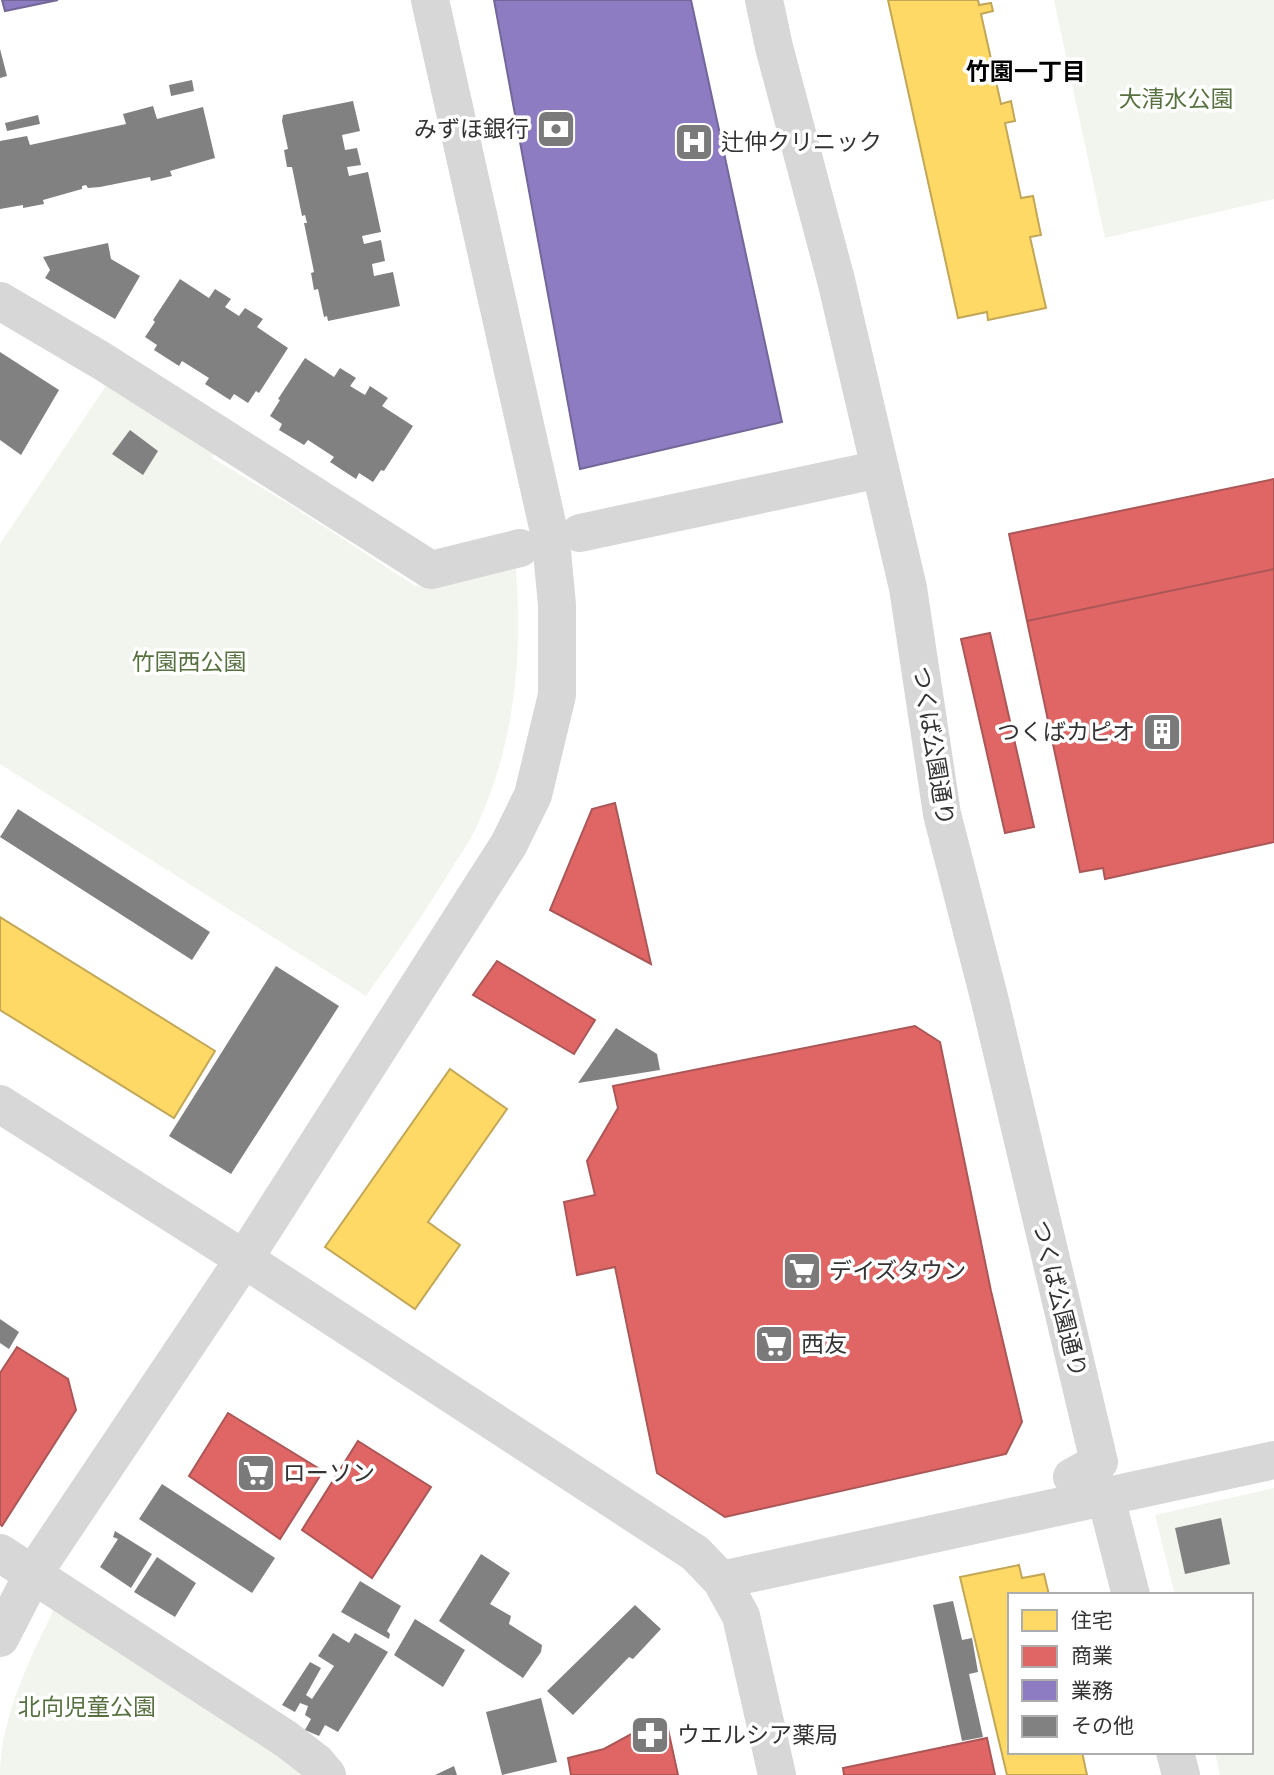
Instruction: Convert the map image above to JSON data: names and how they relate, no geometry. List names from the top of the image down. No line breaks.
{"streets":{"street":["つくば公園通り"]},"districts":["竹園一丁目"],"parks":["大清水公園","竹園西公園","北向児童公園"],"places":{"bank":["みずほ銀行"],"hospital":["辻仲クリニック"],"building":["つくばカピオ"],"supermarket":["デイズタウン","西友","ローソン"],"pharmacy":["ウエルシア薬局"]},"legend":["住宅","商業","業務","その他"]}
